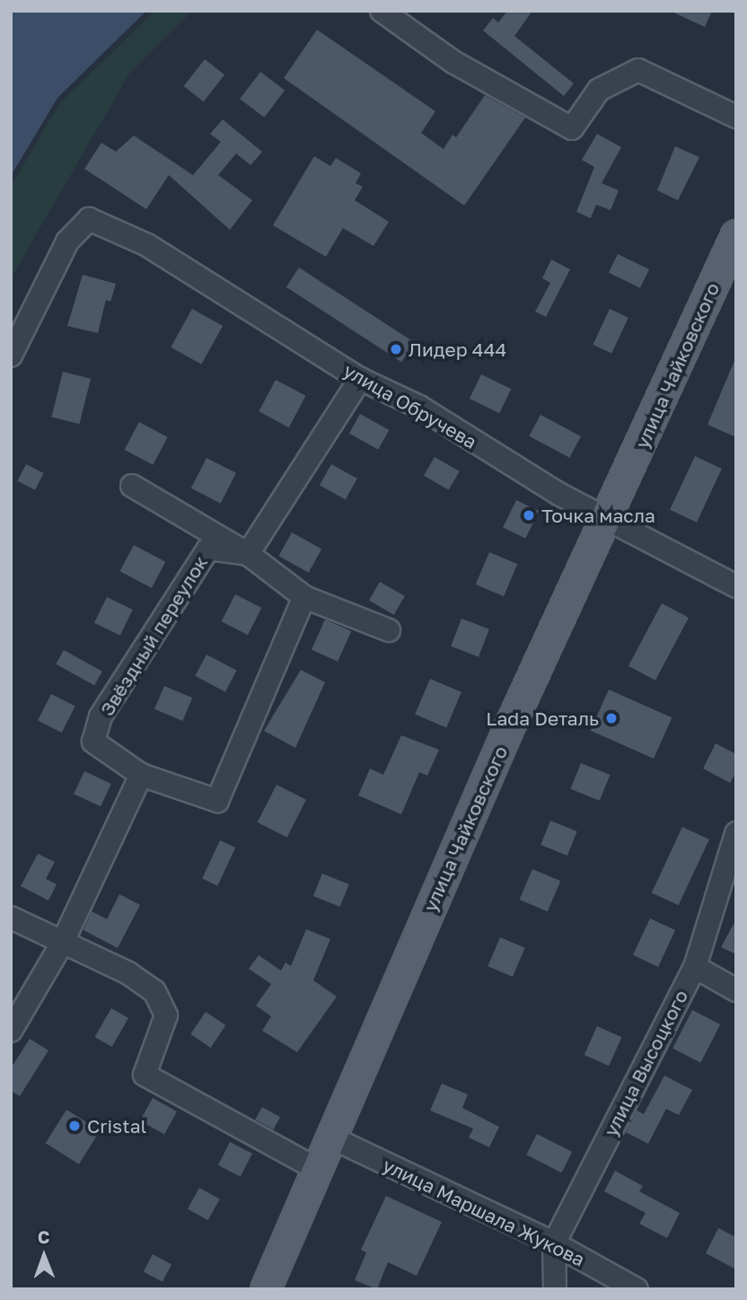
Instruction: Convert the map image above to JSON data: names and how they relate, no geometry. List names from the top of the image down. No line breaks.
{"streets":{"main road":["улица Чайковского"],"street":["улица Обручева","Звёздный переулок","улица Высоцкого","улица Маршала Жукова"]},"crossings":[["улица Чайковского","улица Обручева"],["улица Чайковского","улица Маршала Жукова"],["улица Высоцкого","улица Маршала Жукова"]],"places":["Лидер 444","Точка масла","Lada Dеталь","Cristal"],"north":"top"}
